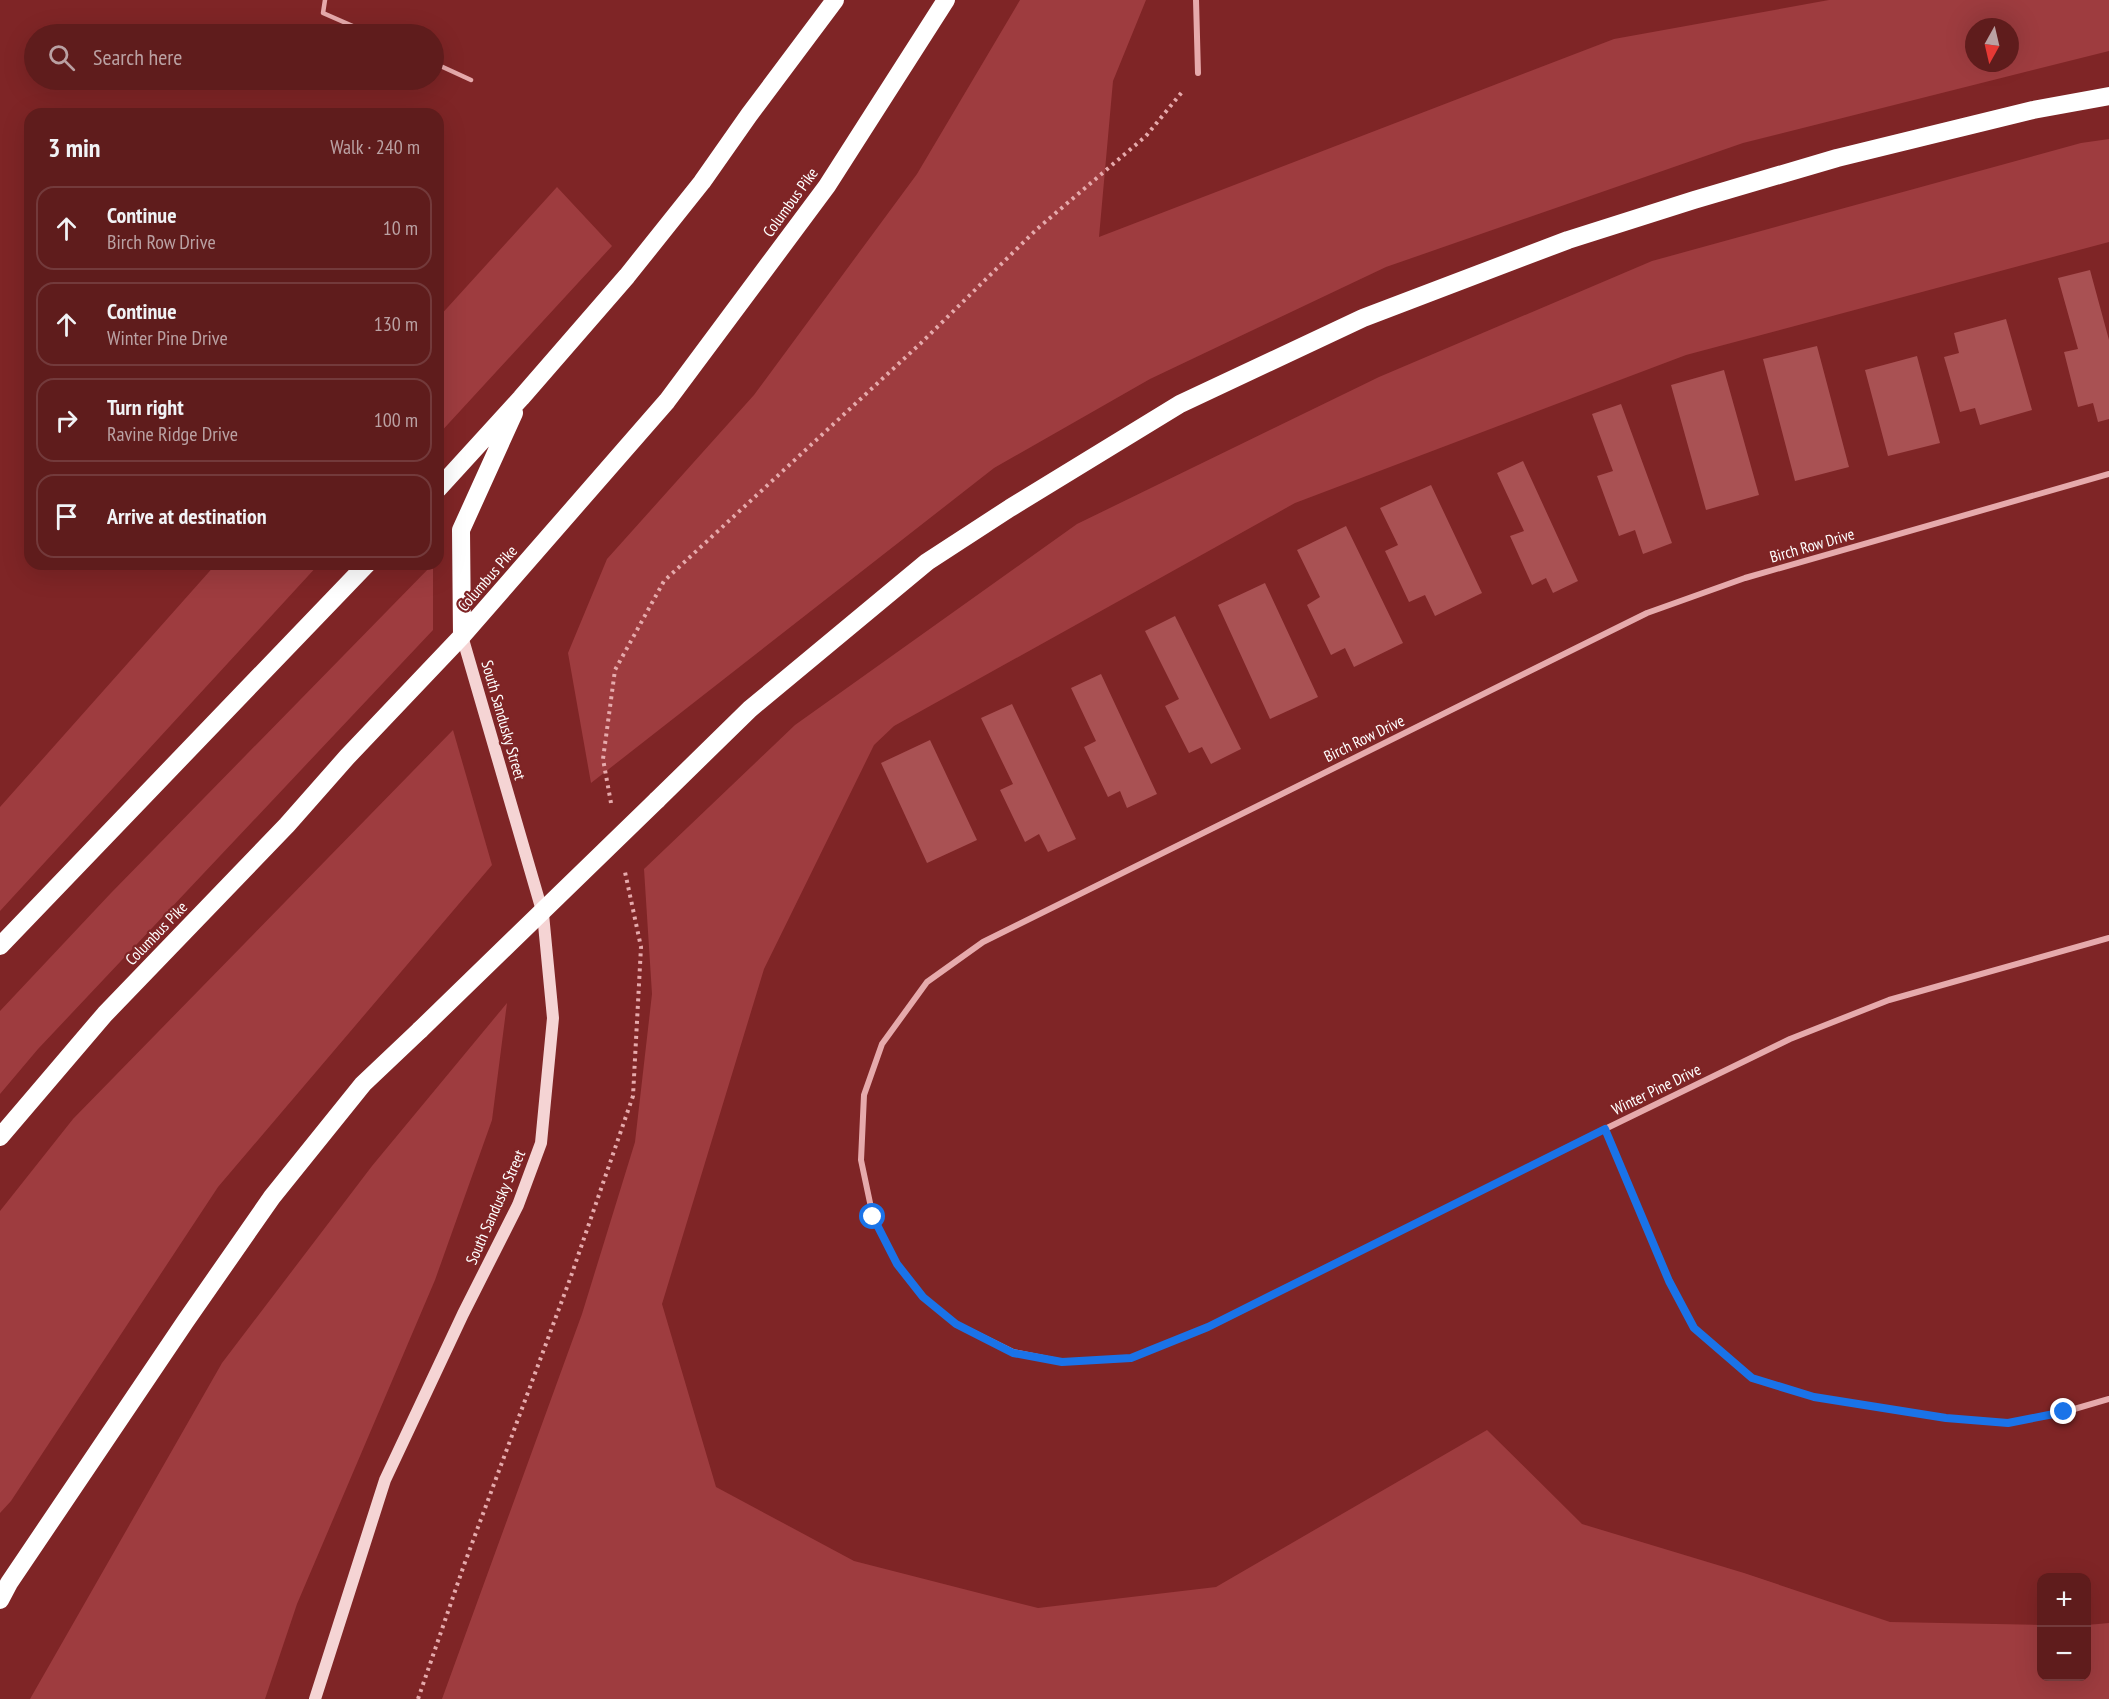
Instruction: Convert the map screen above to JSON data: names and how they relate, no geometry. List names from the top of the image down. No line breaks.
{"streets":{"highway":["Columbus Pike"],"street":["Birch Row Drive","South Sandusky Street","Winter Pine Drive"]},"crossings":[["Columbus Pike","South Sandusky Street"],["Birch Row Drive","Winter Pine Drive"]],"north":"bottom","page":{"search":"Search here","heading":["3 min","Walk · 240 m"],"list":[["Continue","Birch Row Drive","10 m"],["Continue","Winter Pine Drive","130 m"],["Turn right","Ravine Ridge Drive","100 m"],"Arrive at destination"],"map_buttons":["+","−"]}}
